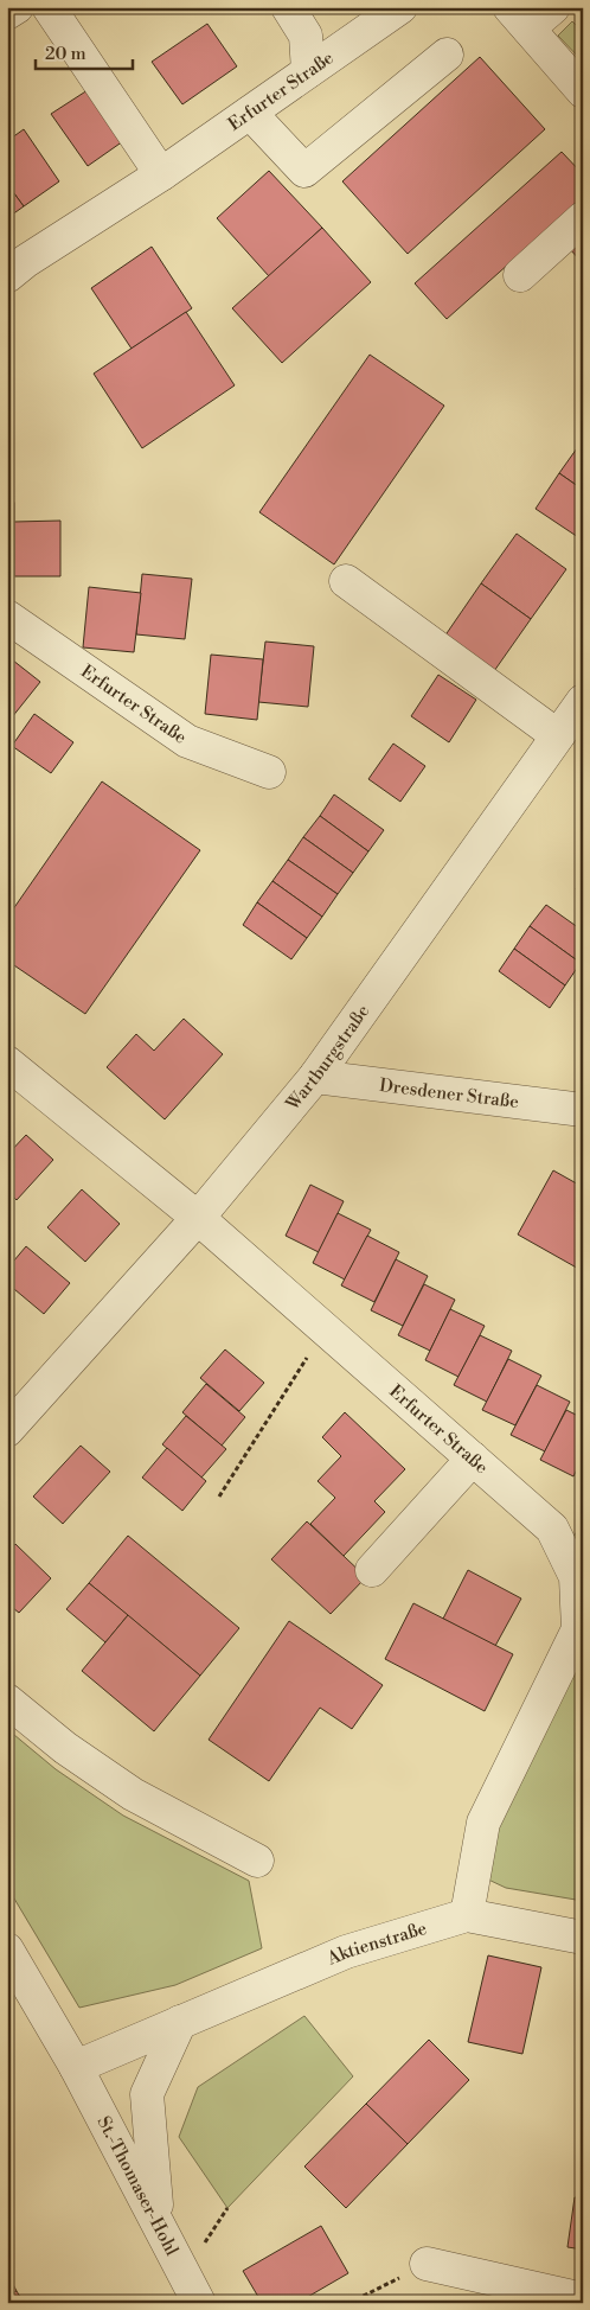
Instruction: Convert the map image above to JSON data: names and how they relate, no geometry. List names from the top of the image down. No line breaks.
{"streets":{"street":["Erfurter Straße","Wartburgstraße","Dresdener Straße","Aktienstraße","St.-Thomaser-Hohl"]},"crossings":[["Erfurter Straße","Wartburgstraße"],["Erfurter Straße","Aktienstraße"],["Wartburgstraße","Dresdener Straße"],["Aktienstraße","St.-Thomaser-Hohl"]],"scale_bar":"20 m"}
